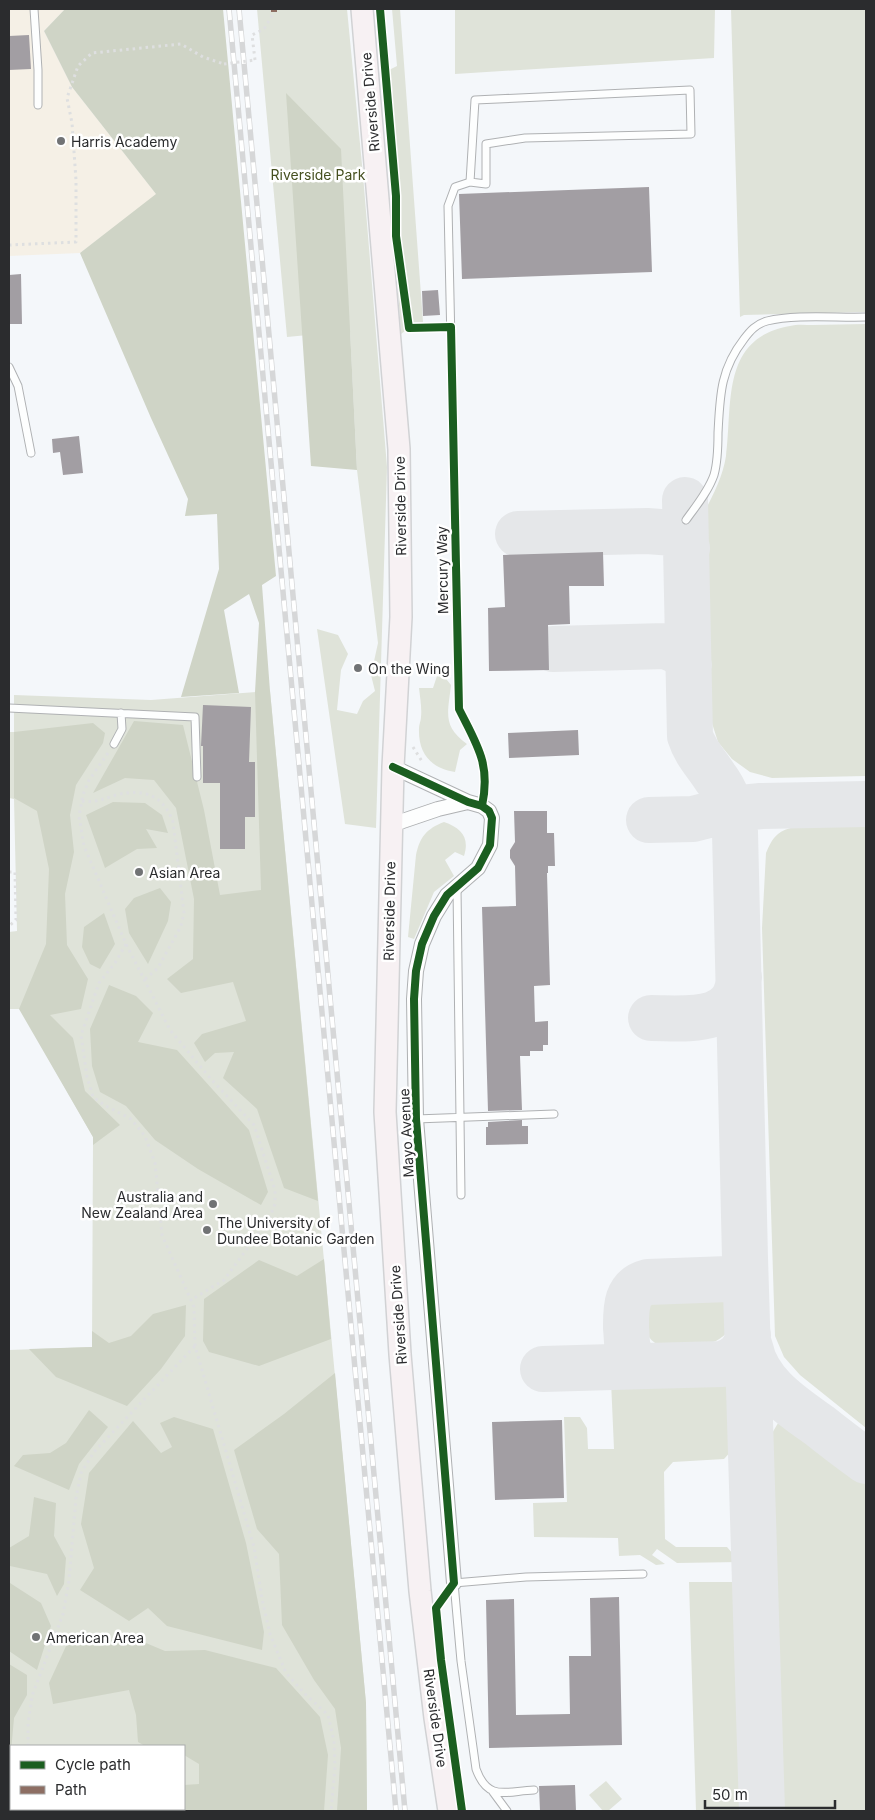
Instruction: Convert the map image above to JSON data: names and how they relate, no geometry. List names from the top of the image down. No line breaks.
{"streets":{"main road":["Riverside Drive"],"street":["Mayo Avenue"],"lane":["Mercury Way"]},"crossings":[["Mercury Way","Mayo Avenue"]],"parks":["Riverside Park"],"places":["Harris Academy","On the Wing","Asian Area","Australia and New Zealand Area","The University of Dundee Botanic Garden","American Area"],"legend":["Cycle path","Path"],"scale_bar":"50 m"}
